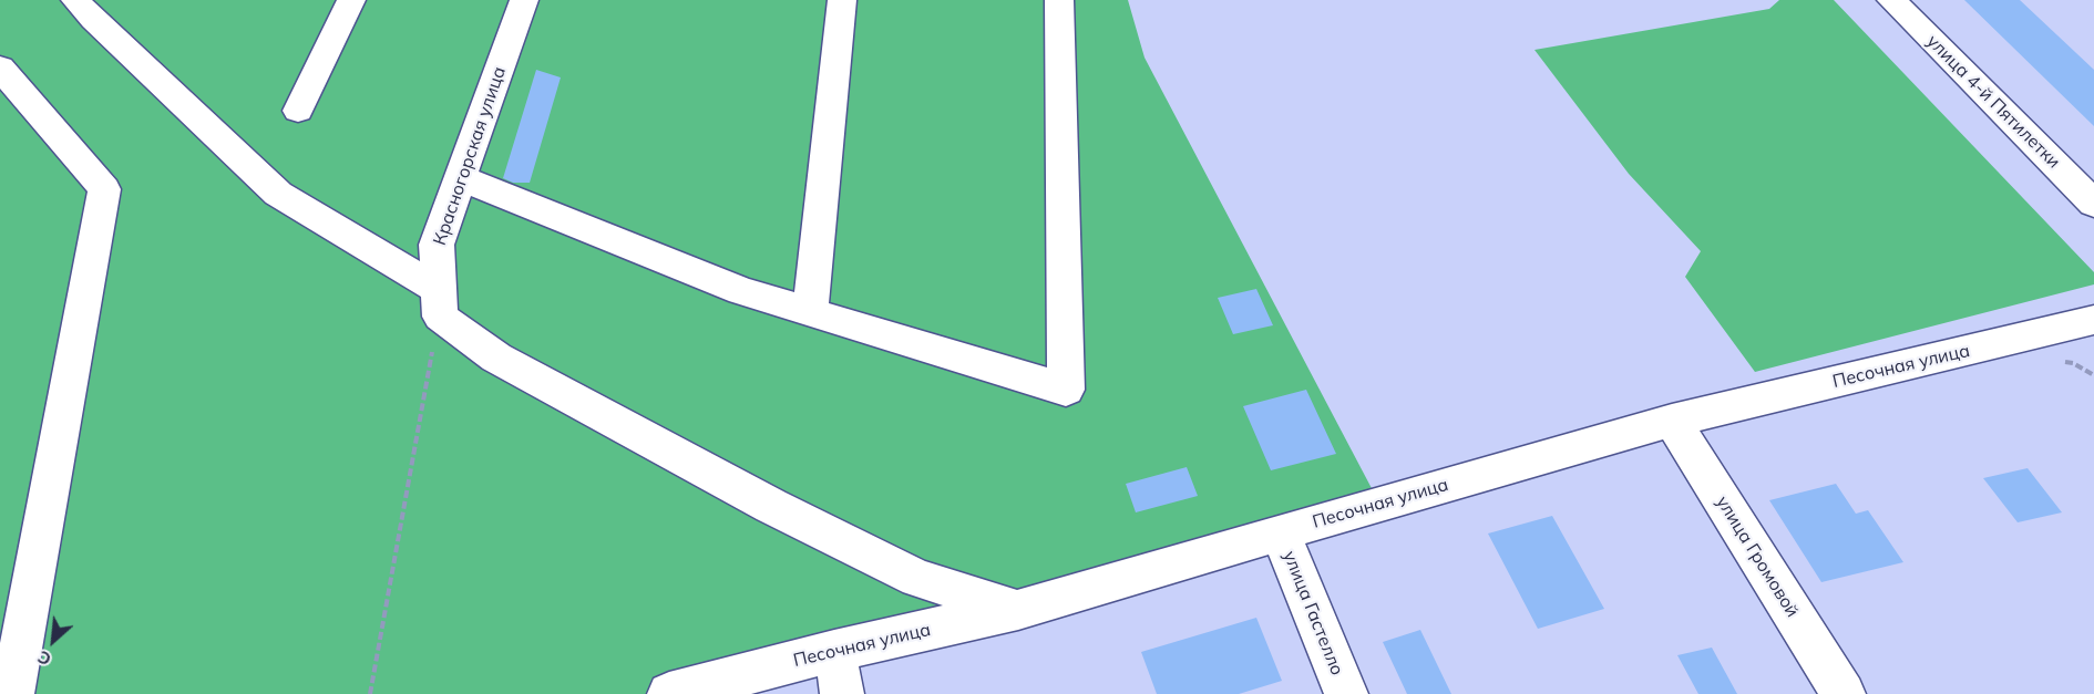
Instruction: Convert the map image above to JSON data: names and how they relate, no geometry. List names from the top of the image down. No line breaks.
{"streets":{"street":["улица 4-й Пятилетки","Красногорская улица","Песочная улица","улица Громовой","улица Гастелло"]},"crossings":[["Песочная улица","улица Громовой"],["Песочная улица","улица Гастелло"]],"north":"bottom left"}
